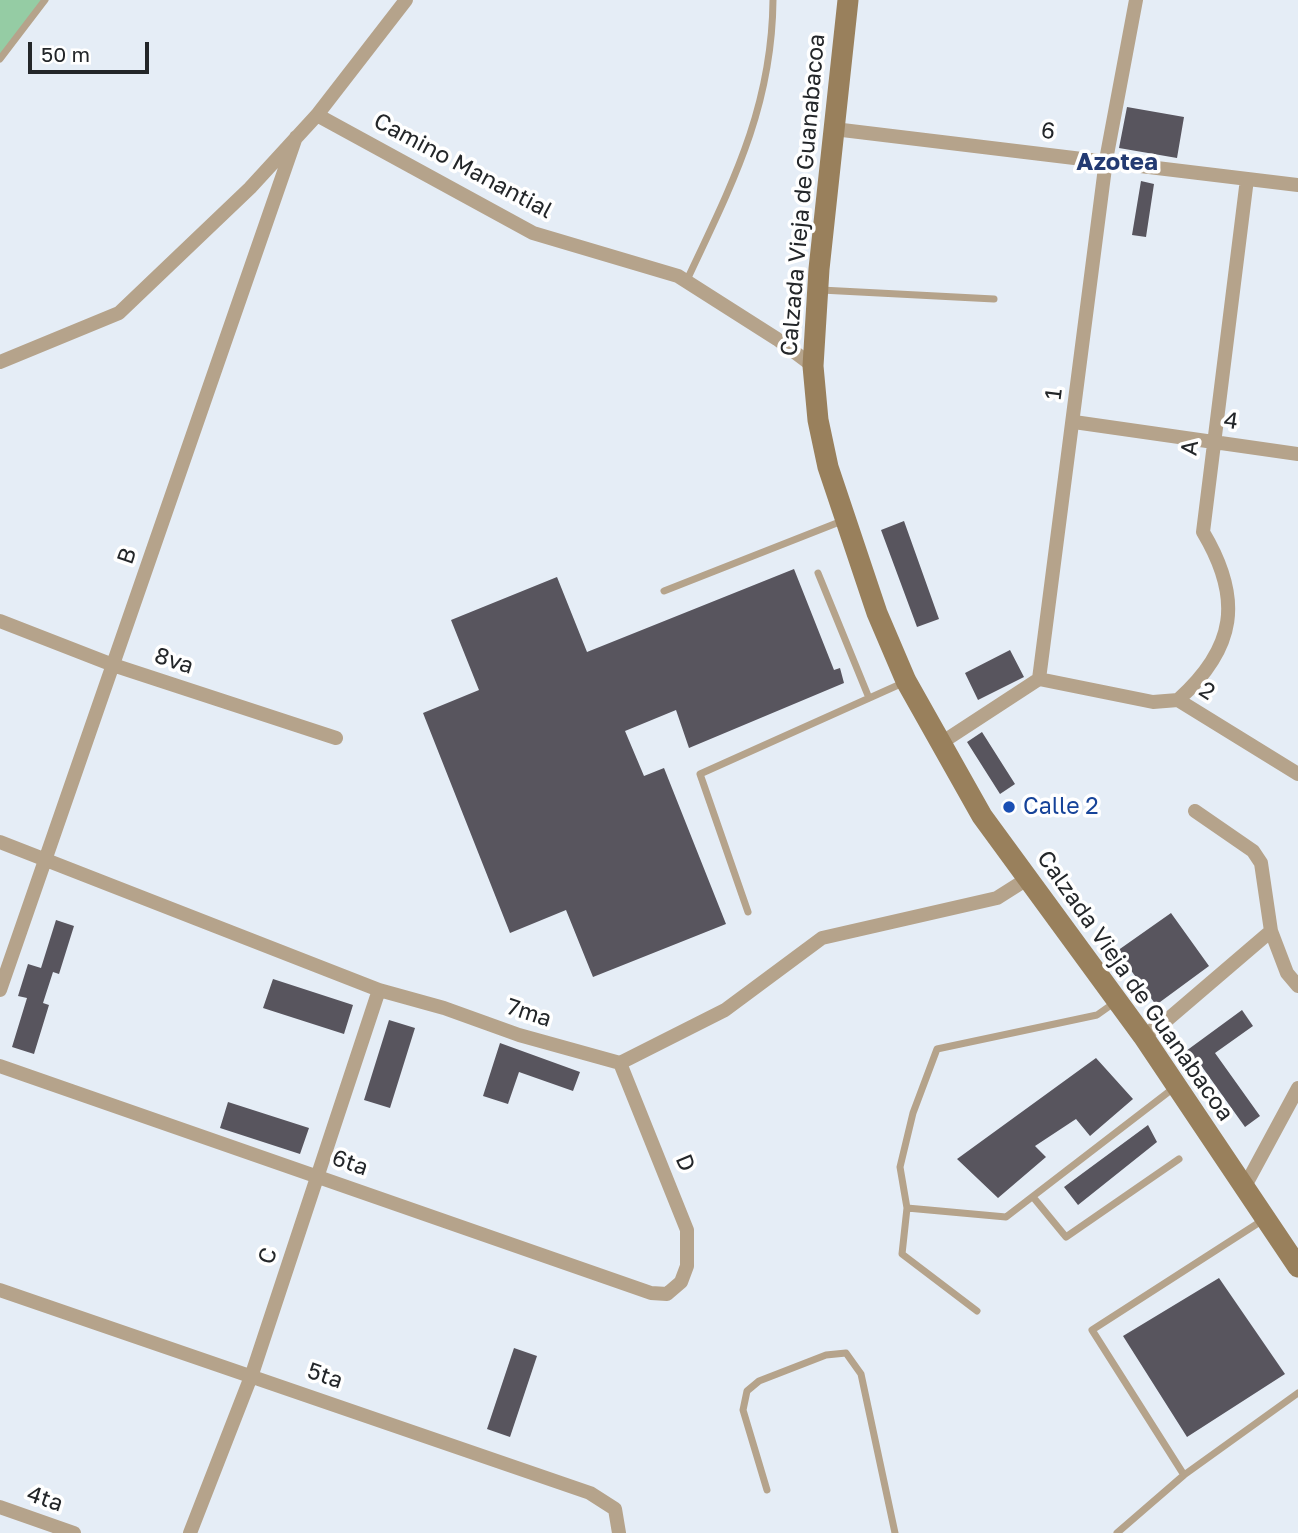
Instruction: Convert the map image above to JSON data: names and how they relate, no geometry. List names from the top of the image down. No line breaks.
{"streets":{"main road":["Calzada Vieja de Guanabacoa"],"street":["6","Camino Manantial","1","4","A","B","8va","2","7ma","6ta","D","C","5ta","4ta"]},"crossings":[["6","Calzada Vieja de Guanabacoa"],["6","1"],["6","A"],["Camino Manantial","Calzada Vieja de Guanabacoa"],["1","4"],["1","2"],["4","A"],["A","2"],["B","8va"],["B","7ma"],["7ma","D"],["7ma","C"],["6ta","D"],["6ta","C"],["C","5ta"]],"districts":["Azotea"],"places":["Calle 2"],"scale_bar":"50 m"}
